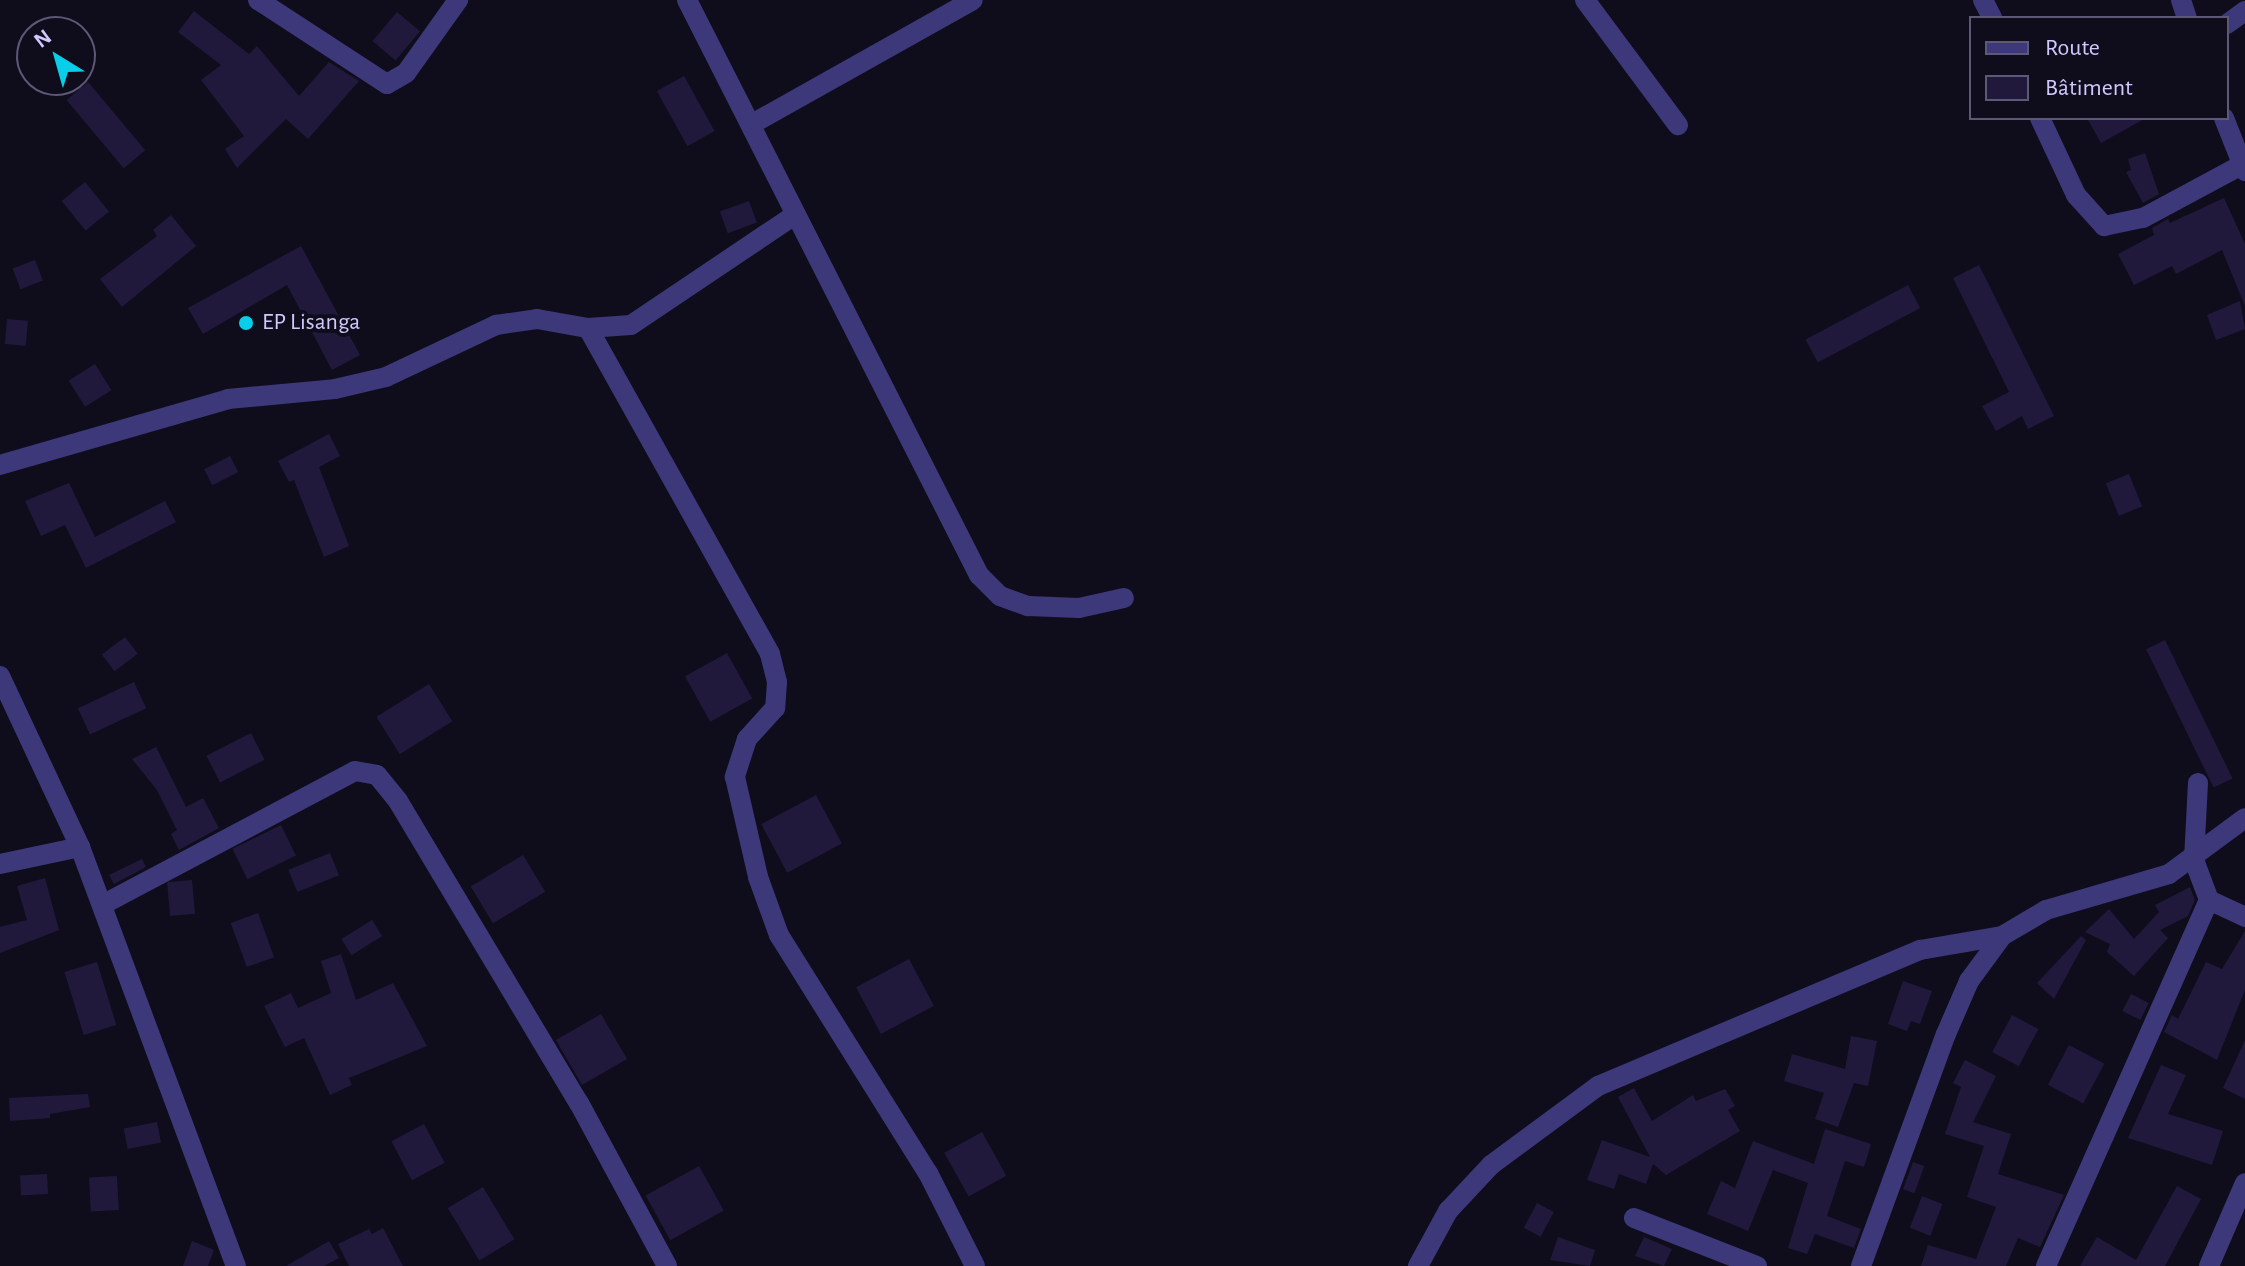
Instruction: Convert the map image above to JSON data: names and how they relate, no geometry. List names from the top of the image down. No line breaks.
{"places":["EP Lisanga"],"legend":["Route","Bâtiment"],"north":"top left"}
